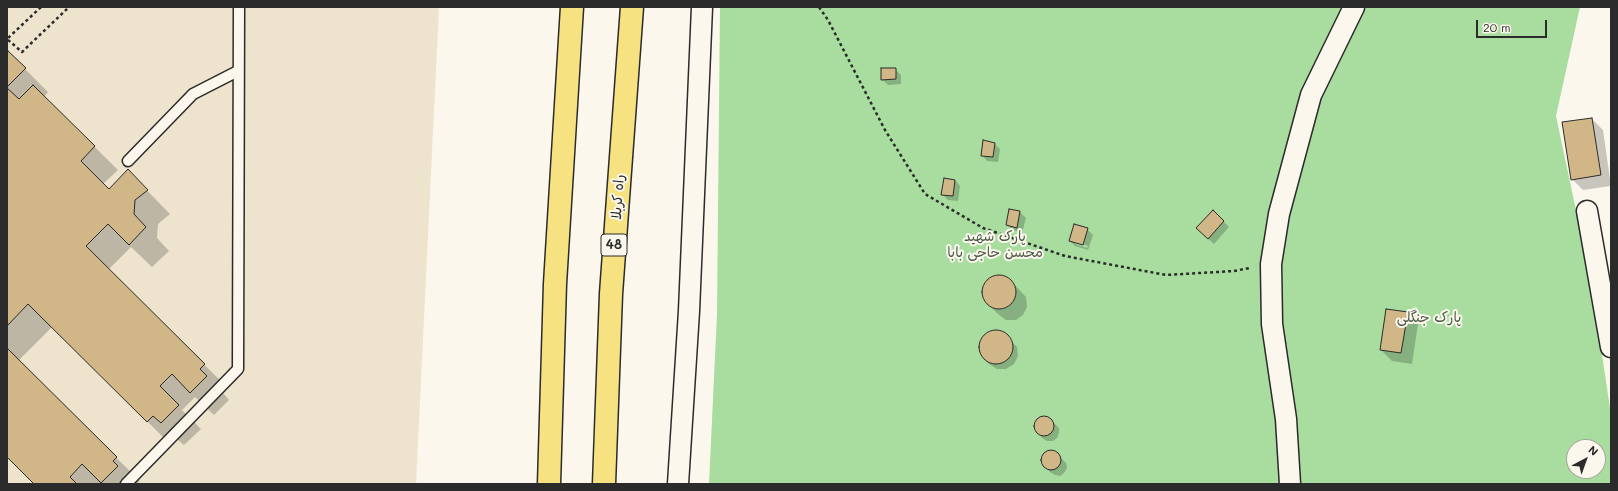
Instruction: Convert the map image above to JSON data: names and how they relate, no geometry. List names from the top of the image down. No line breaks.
{"streets":{"main road":["راه کربلا","48"]},"parks":["پارک شهید محسن حاجی بابا","پارک جنگلی"],"scale_bar":"20 m","north":"top right"}
